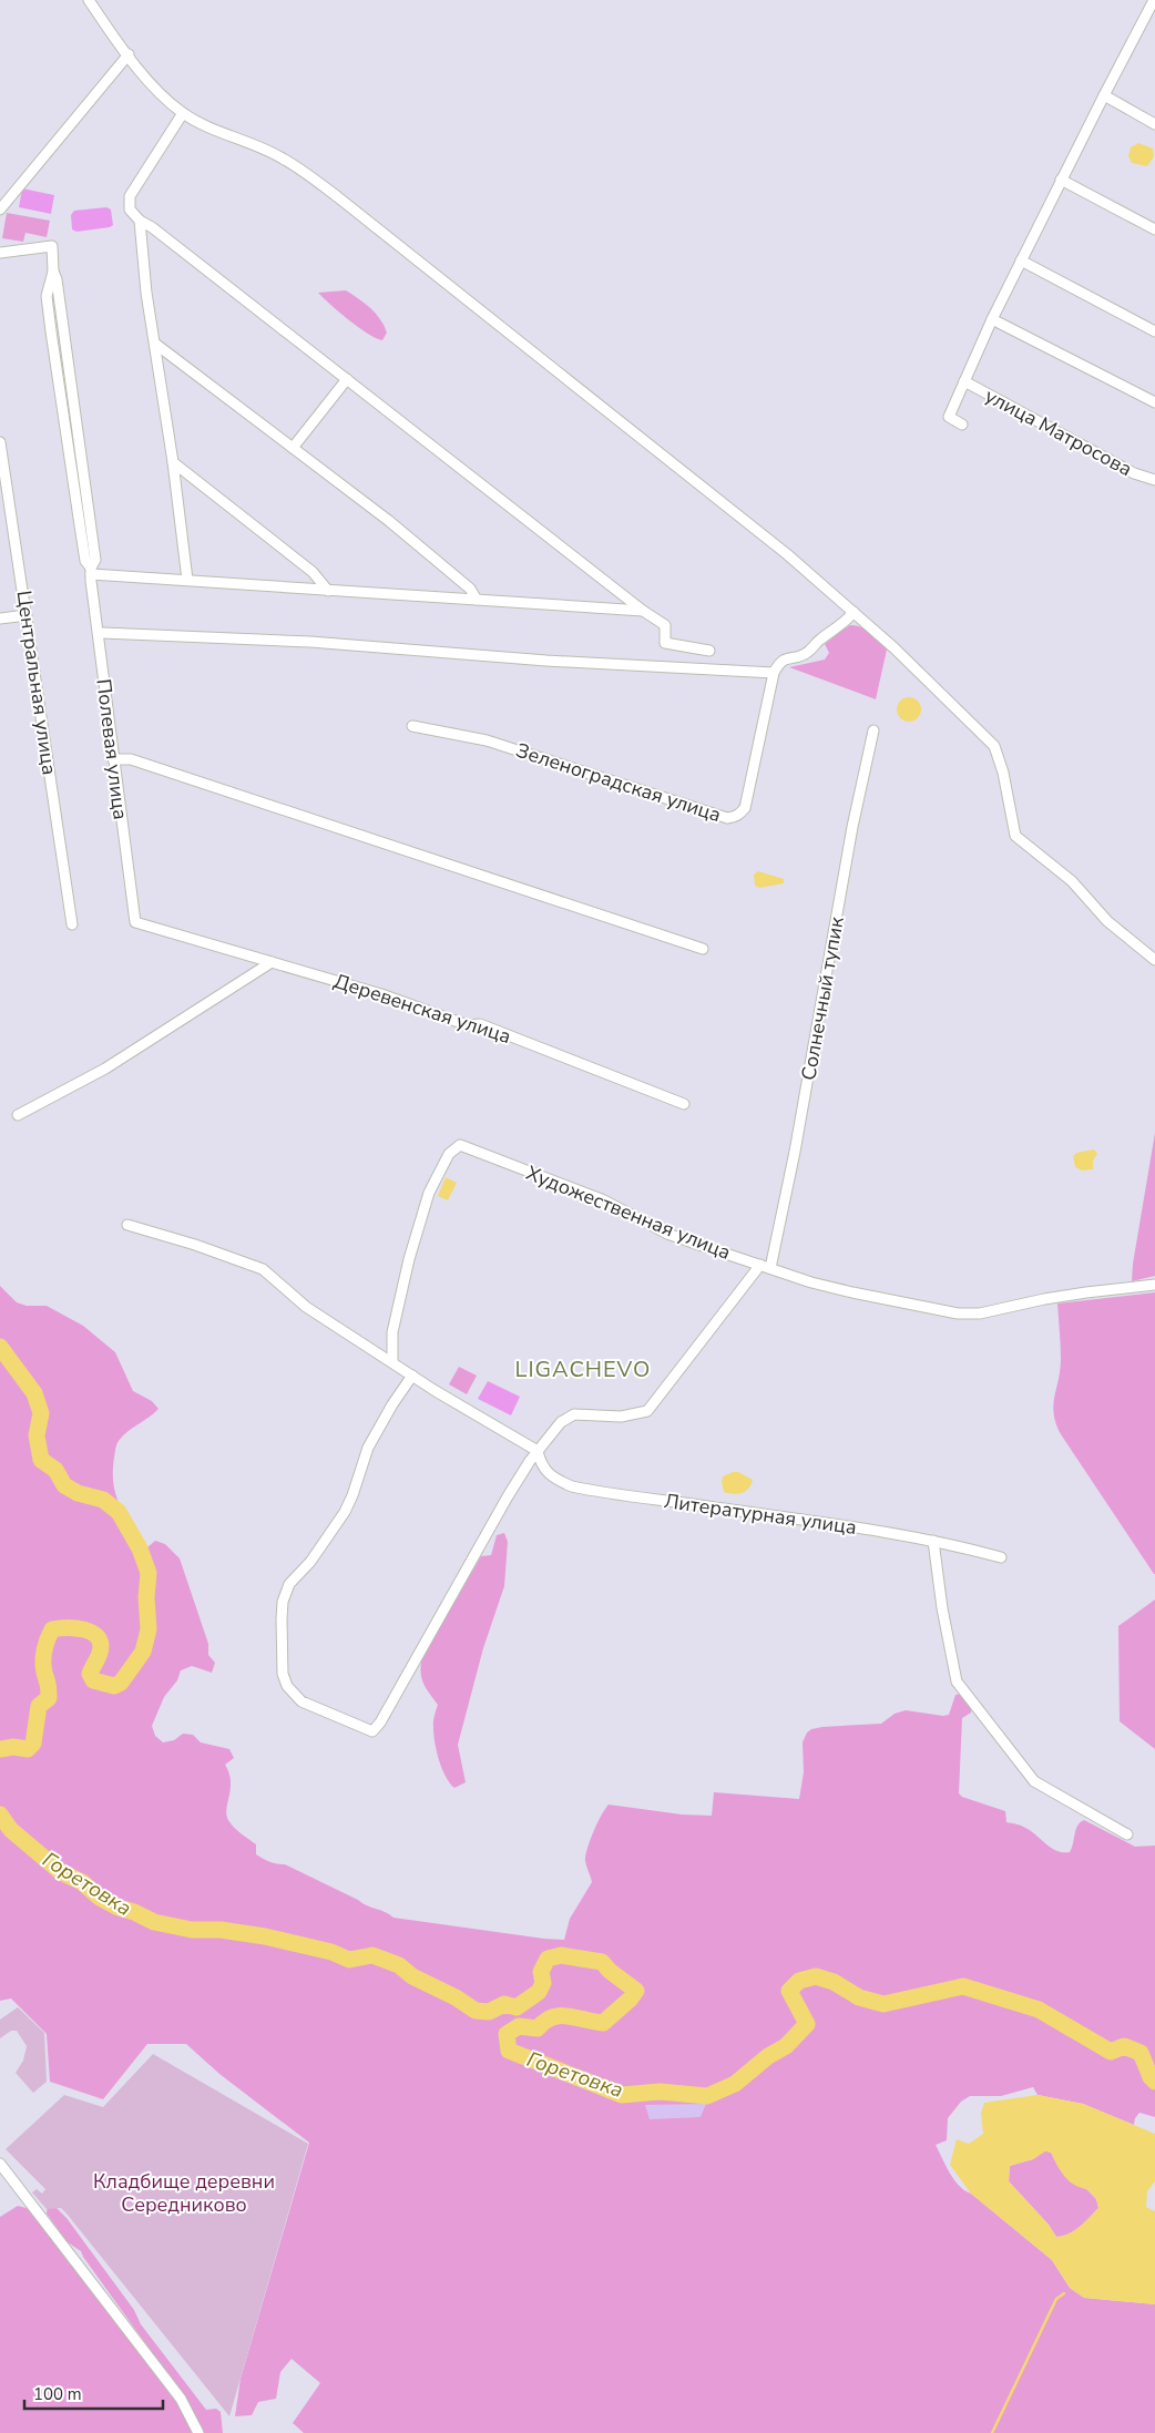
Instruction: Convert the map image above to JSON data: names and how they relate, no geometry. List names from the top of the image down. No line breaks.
{"streets":{"street":["улица Матросова","Центральная улица","Полевая улица","Зеленоградская улица","Солнечный тупик","Деревенская улица","Художественная улица","Литературная улица"]},"crossings":[["Полевая улица","Деревенская улица"],["Солнечный тупик","Художественная улица"]],"districts":["LIGACHEVO"],"water":["Горетовка"],"parks":["Кладбище деревни Середниково"],"scale_bar":"100 m"}
